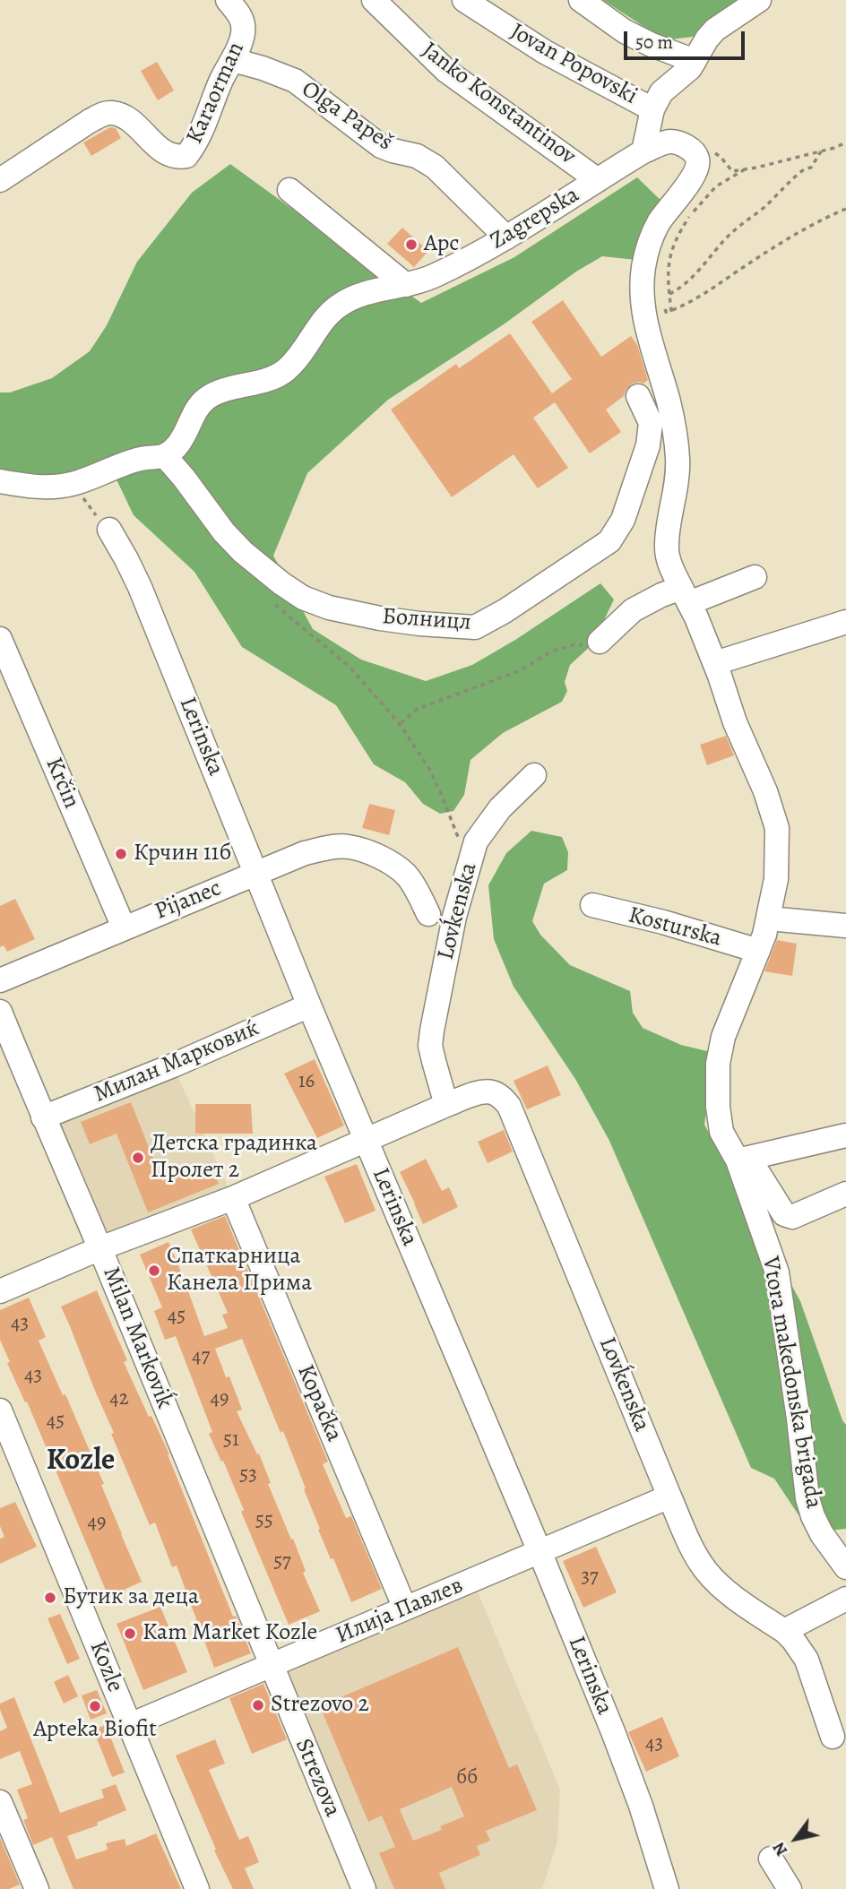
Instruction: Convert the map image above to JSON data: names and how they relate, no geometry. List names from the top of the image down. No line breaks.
{"streets":{"street":["Jovan Popovski","Karaorman","Janko Konstantinov","Olga Papeš","Zagrepska","Болницл","Lerinska","Krčin","Pijanec","Lovḱenska","Kosturska","Милан Марковиќ","Milan Markoviḱ","Vtora makedonska brigada","Kopačka","Илија Павлев","Kozle","Strezova"]},"crossings":[["Karaorman","Olga Papeš"],["Janko Konstantinov","Zagrepska"],["Olga Papeš","Zagrepska"],["Zagrepska","Болницл"],["Lerinska","Pijanec"],["Lerinska","Lovḱenska"],["Lerinska","Милан Марковиќ"],["Lerinska","Илија Павлев"],["Krčin","Pijanec"],["Lovḱenska","Milan Markoviḱ"],["Lovḱenska","Kopačka"],["Lovḱenska","Илија Павлев"],["Kosturska","Vtora makedonska brigada"],["Милан Марковиќ","Milan Markoviḱ"],["Milan Markoviḱ","Илија Павлев"],["Milan Markoviḱ","Strezova"],["Kopačka","Илија Павлев"],["Илија Павлев","Kozle"],["Илија Павлев","Strezova"]],"districts":["Kozle"],"places":["Арс","Крчин 11б","Детска градинка Пролет 2","Спаткарница Канела Прима","Бутик за деца","Kam Market Kozle","Strezovo 2","Apteka Biofit"],"house_numbers":["16","45","43","47","43","42","49","45","51","53","55","49","57","37","43","бб"],"scale_bar":"50 m","north":"bottom left"}
